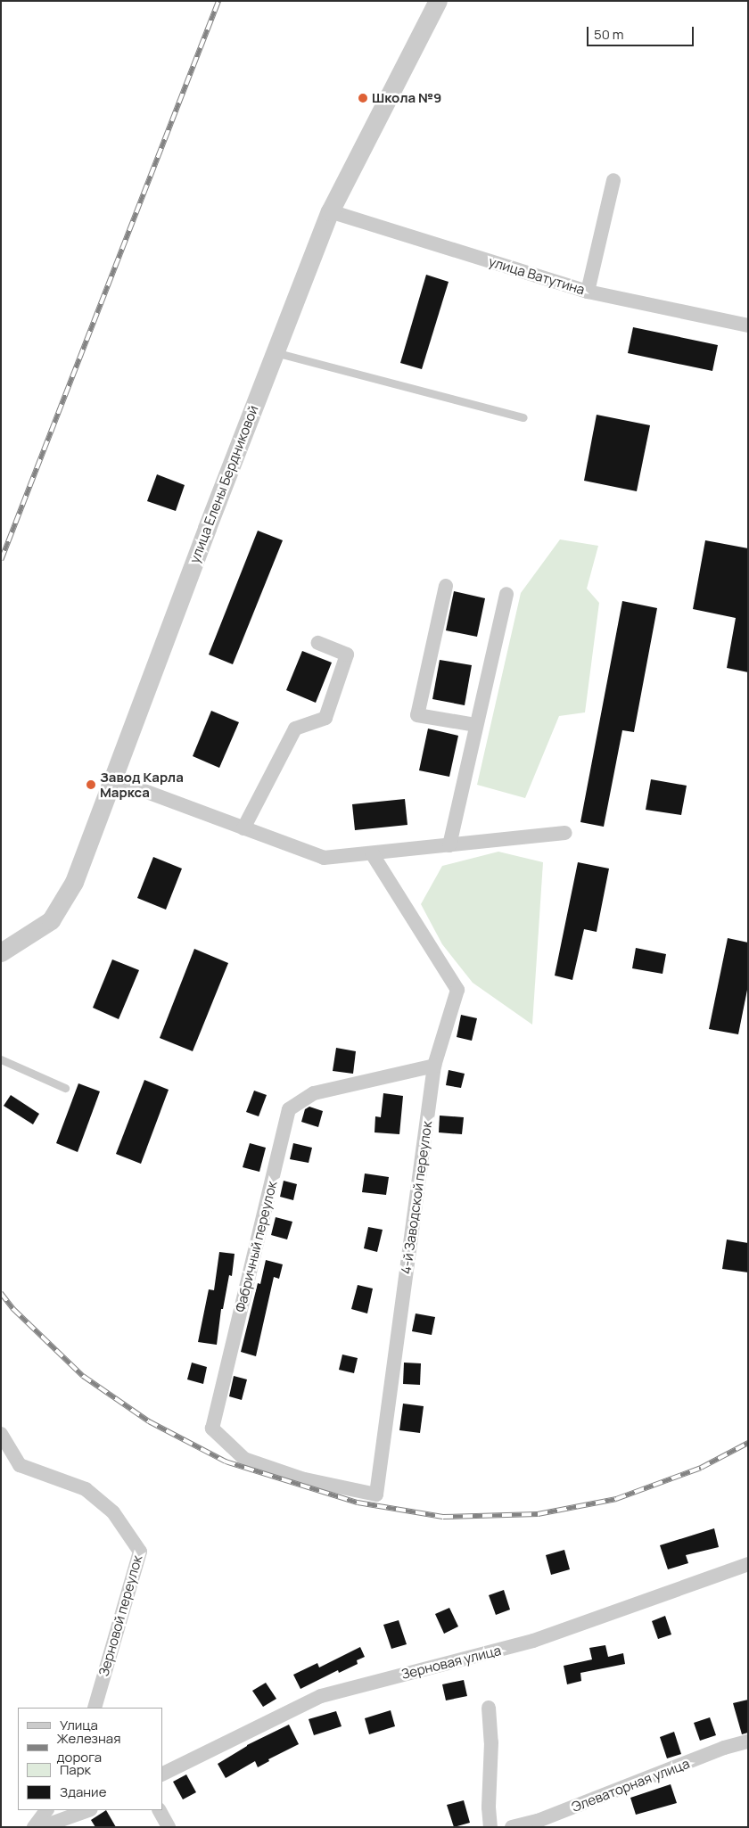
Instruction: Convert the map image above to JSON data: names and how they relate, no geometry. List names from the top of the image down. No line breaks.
{"streets":{"street":["улица Ватутина","улица Елены Бердниковой","4-й Заводской переулок","Фабричный переулок","Зерновой переулок","Зерновая улица","Элеваторная улица"]},"crossings":[["улица Ватутина","улица Елены Бердниковой"],["4-й Заводской переулок","Фабричный переулок"]],"places":["Школа №9","Завод Карла Маркса"],"legend":["Улица","Железная дорога","Парк","Здание"],"scale_bar":"50 m"}
